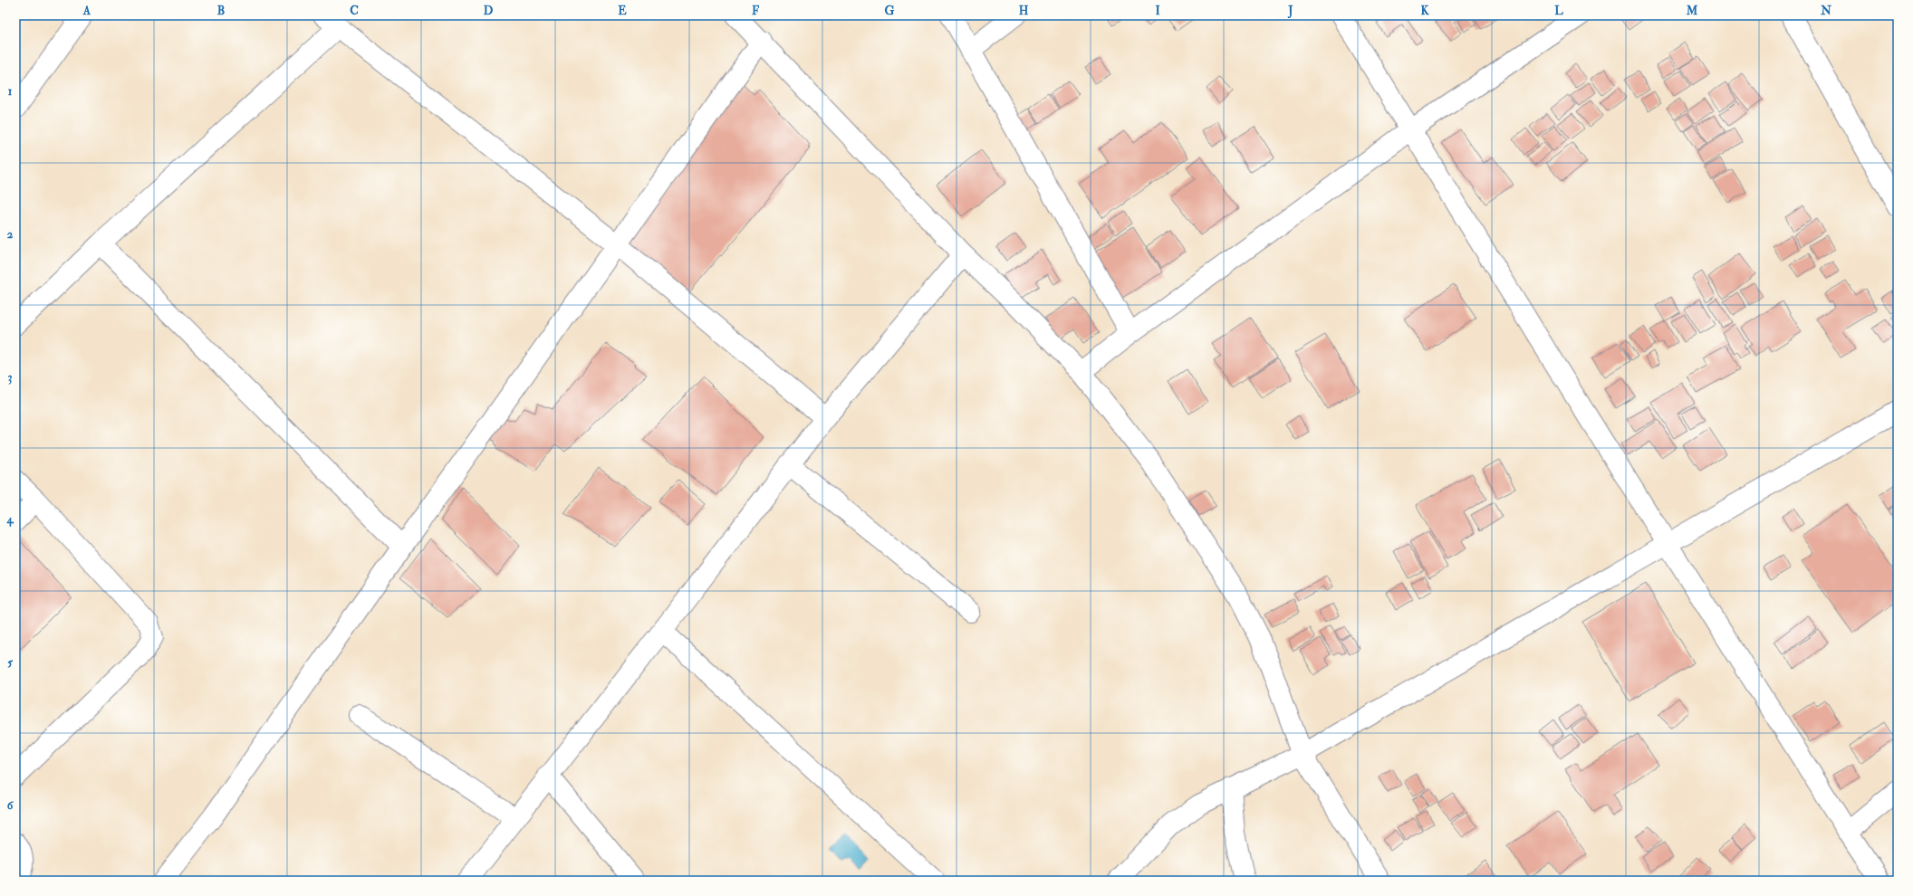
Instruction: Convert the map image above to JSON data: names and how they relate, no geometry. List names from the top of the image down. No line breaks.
{"grid":{"columns":["A","B","C","D","E","F","G","H","I","J","K","L","M","N"],"rows":["1","2","3","4","5","6"]}}
